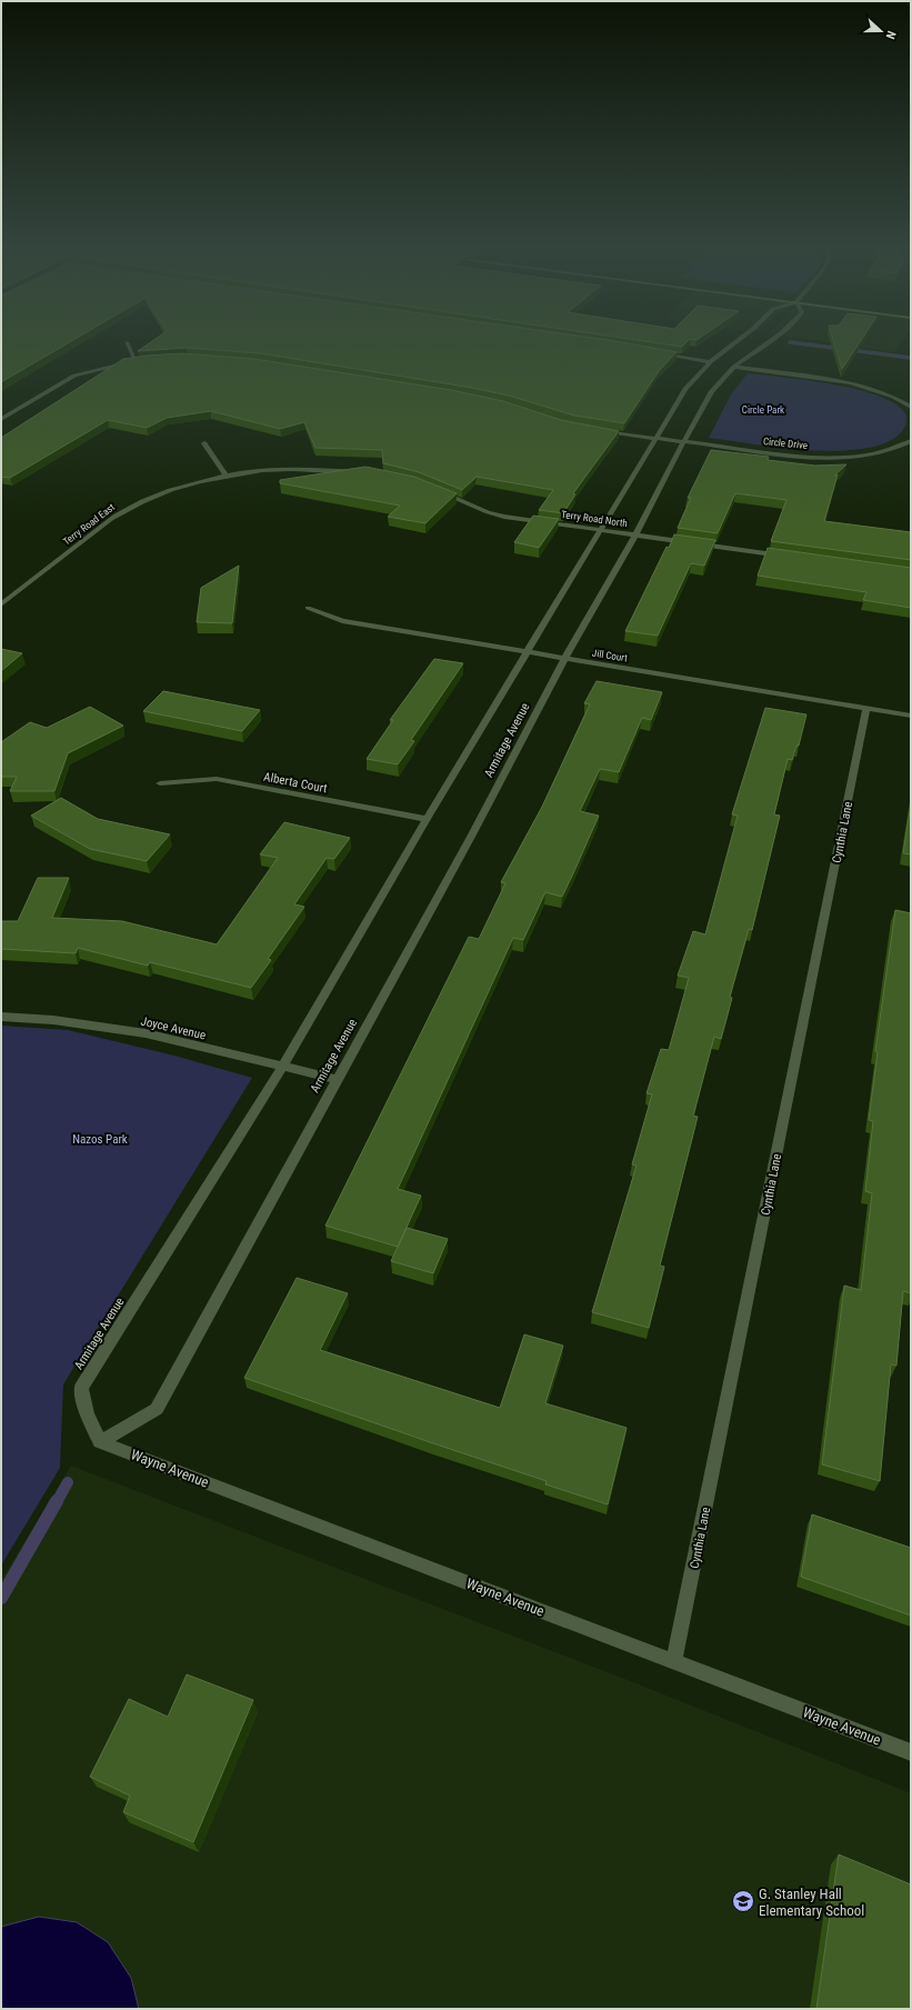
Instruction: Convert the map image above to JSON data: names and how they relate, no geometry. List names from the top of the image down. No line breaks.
{"streets":{"street":["Circle Drive","Terry Road North","Terry Road East","Jill Court","Armitage Avenue","Alberta Court","Cynthia Lane","Joyce Avenue","Wayne Avenue"]},"crossings":[["Circle Drive","Armitage Avenue"],["Terry Road North","Armitage Avenue"],["Jill Court","Armitage Avenue"],["Jill Court","Cynthia Lane"],["Armitage Avenue","Alberta Court"],["Armitage Avenue","Joyce Avenue"],["Armitage Avenue","Wayne Avenue"],["Cynthia Lane","Wayne Avenue"]],"parks":["Circle Park","Nazos Park"],"places":{"school or university":["G. Stanley Hall Elementary School"]},"north":"right"}
